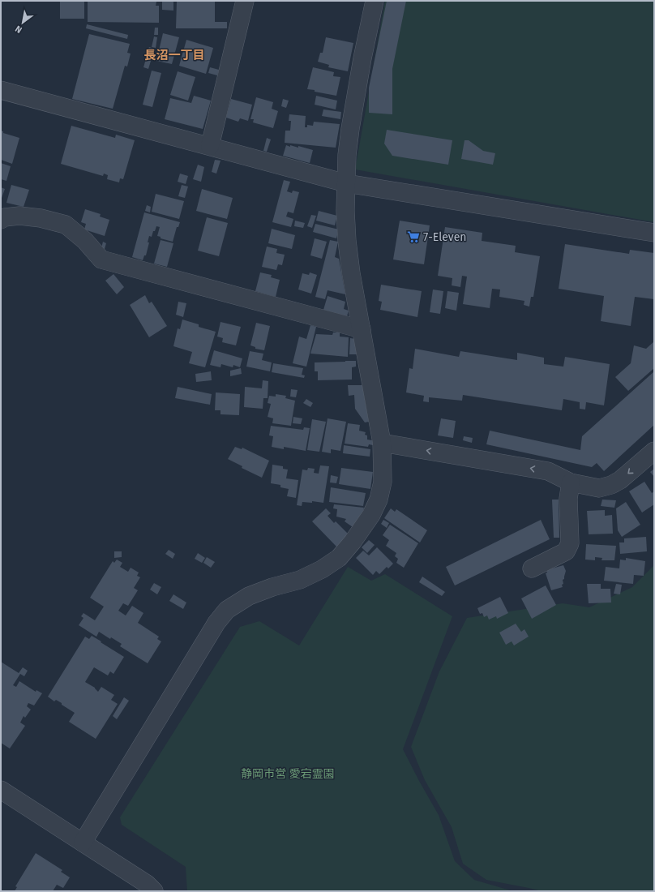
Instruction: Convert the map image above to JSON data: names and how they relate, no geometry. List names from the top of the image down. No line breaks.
{"districts":["長沼一丁目"],"parks":["静岡市営 愛宕霊園"],"places":{"supermarket":["7-Eleven"]},"north":"bottom left"}
